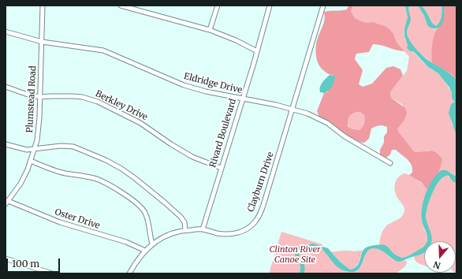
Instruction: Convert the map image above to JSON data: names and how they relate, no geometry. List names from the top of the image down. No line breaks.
{"streets":{"street":["Eldridge Drive","Plumstead Road","Berkley Drive","Rivard Boulevard","Clayburn Drive","Oster Drive"]},"crossings":[["Eldridge Drive","Plumstead Road"],["Eldridge Drive","Rivard Boulevard"],["Eldridge Drive","Clayburn Drive"],["Plumstead Road","Berkley Drive"],["Plumstead Road","Oster Drive"],["Berkley Drive","Rivard Boulevard"],["Rivard Boulevard","Clayburn Drive"],["Clayburn Drive","Oster Drive"]],"parks":["Clinton River Canoe Site"],"scale_bar":"100 m","north":"bottom"}
